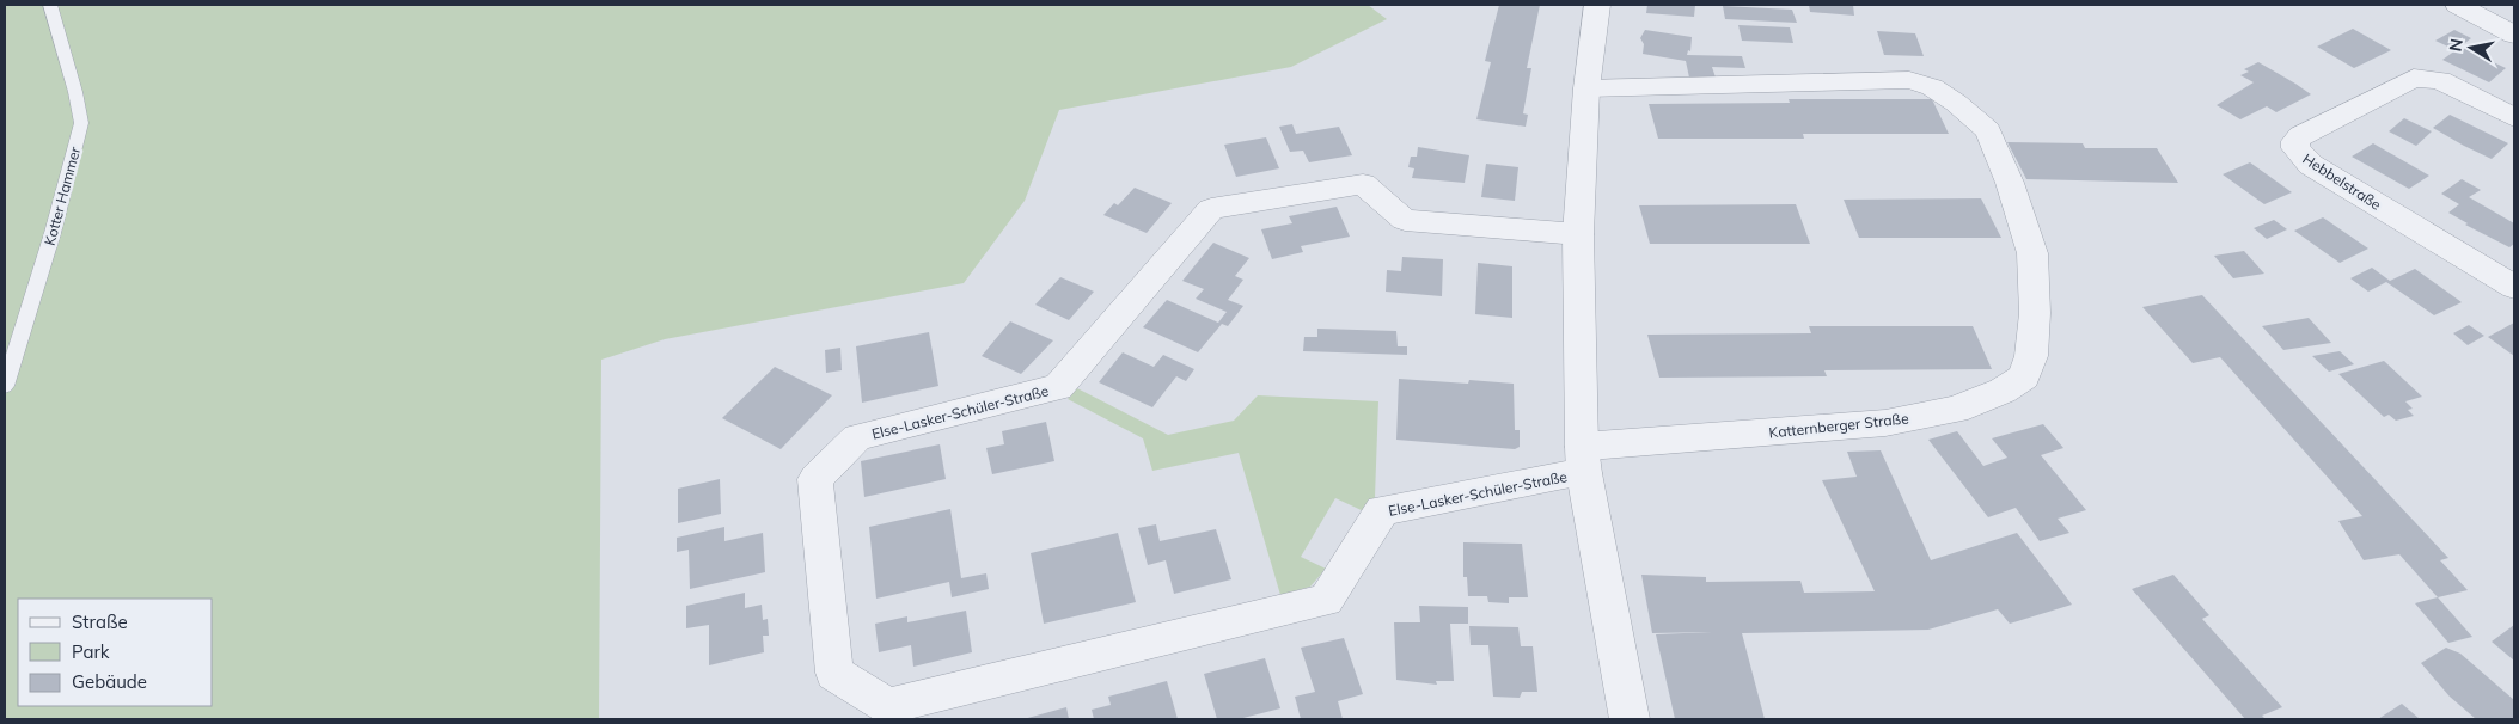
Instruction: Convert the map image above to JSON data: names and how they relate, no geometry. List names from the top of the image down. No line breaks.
{"streets":{"street":["Hebbelstraße","Else-Lasker-Schüler-Straße","Katternberger Straße"],"lane":["Kotter Hammer"]},"crossings":[["Else-Lasker-Schüler-Straße","Katternberger Straße"]],"legend":["Straße","Park","Gebäude"],"north":"left"}
